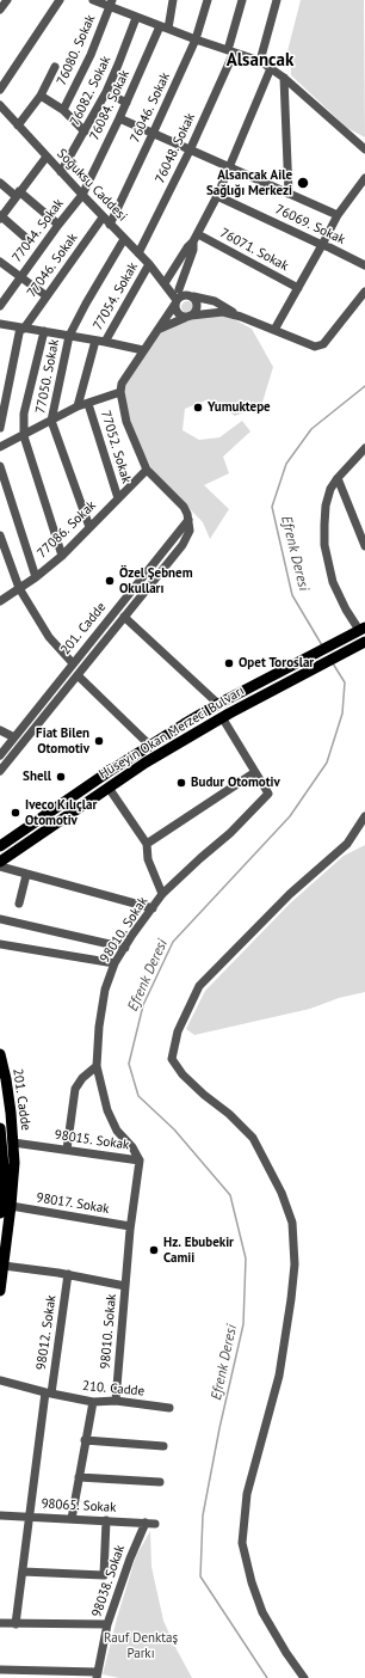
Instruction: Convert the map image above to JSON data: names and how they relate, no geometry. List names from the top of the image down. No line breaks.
{"streets":{"main road":["201. Cadde","Hüseyin Okan Merzeci Bulvarı"],"street":["76080. Sokak","76082. Sokak","76084. Sokak","76046. Sokak","76048. Sokak","Soğuksu Caddesi","76069. Sokak","77044. Sokak","76071. Sokak","77046. Sokak","77054. Sokak","77050. Sokak","77052. Sokak","77086. Sokak","98010. Sokak","98015. Sokak","98017. Sokak","98012. Sokak","210. Cadde","98065. Sokak","98038. Sokak"]},"crossings":[["76082. Sokak","Soğuksu Caddesi"],["76084. Sokak","Soğuksu Caddesi"],["76084. Sokak","77044. Sokak"],["76046. Sokak","Soğuksu Caddesi"],["76048. Sokak","Soğuksu Caddesi"],["Soğuksu Caddesi","77044. Sokak"],["Soğuksu Caddesi","77046. Sokak"],["Soğuksu Caddesi","77054. Sokak"],["Soğuksu Caddesi","77050. Sokak"],["77050. Sokak","77086. Sokak"],["77052. Sokak","77086. Sokak"],["201. Cadde","98015. Sokak"],["201. Cadde","98017. Sokak"],["98010. Sokak","98015. Sokak"],["98010. Sokak","98017. Sokak"],["98010. Sokak","210. Cadde"],["98012. Sokak","210. Cadde"],["98012. Sokak","98065. Sokak"],["98065. Sokak","98038. Sokak"]],"districts":["Alsancak"],"water":["Efrenk Deresi"],"parks":["Rauf Denktaş Parkı"],"places":["Alsancak Aile Sağlığı Merkezi","Yumuktepe","Özel Şebnem Okulları","Opet Toroslar","Fiat Bilen Otomotiv","Shell","Budur Otomotiv","Iveco Kılıçlar Otomotiv","Hz. Ebubekir Camii"]}
